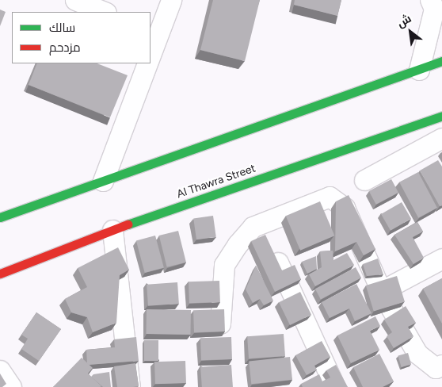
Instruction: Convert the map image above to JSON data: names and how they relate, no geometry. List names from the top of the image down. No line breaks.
{"streets":{"main road":["Al Thawra Street"]},"legend":["سالك","مزدحم"],"north":"top left"}
